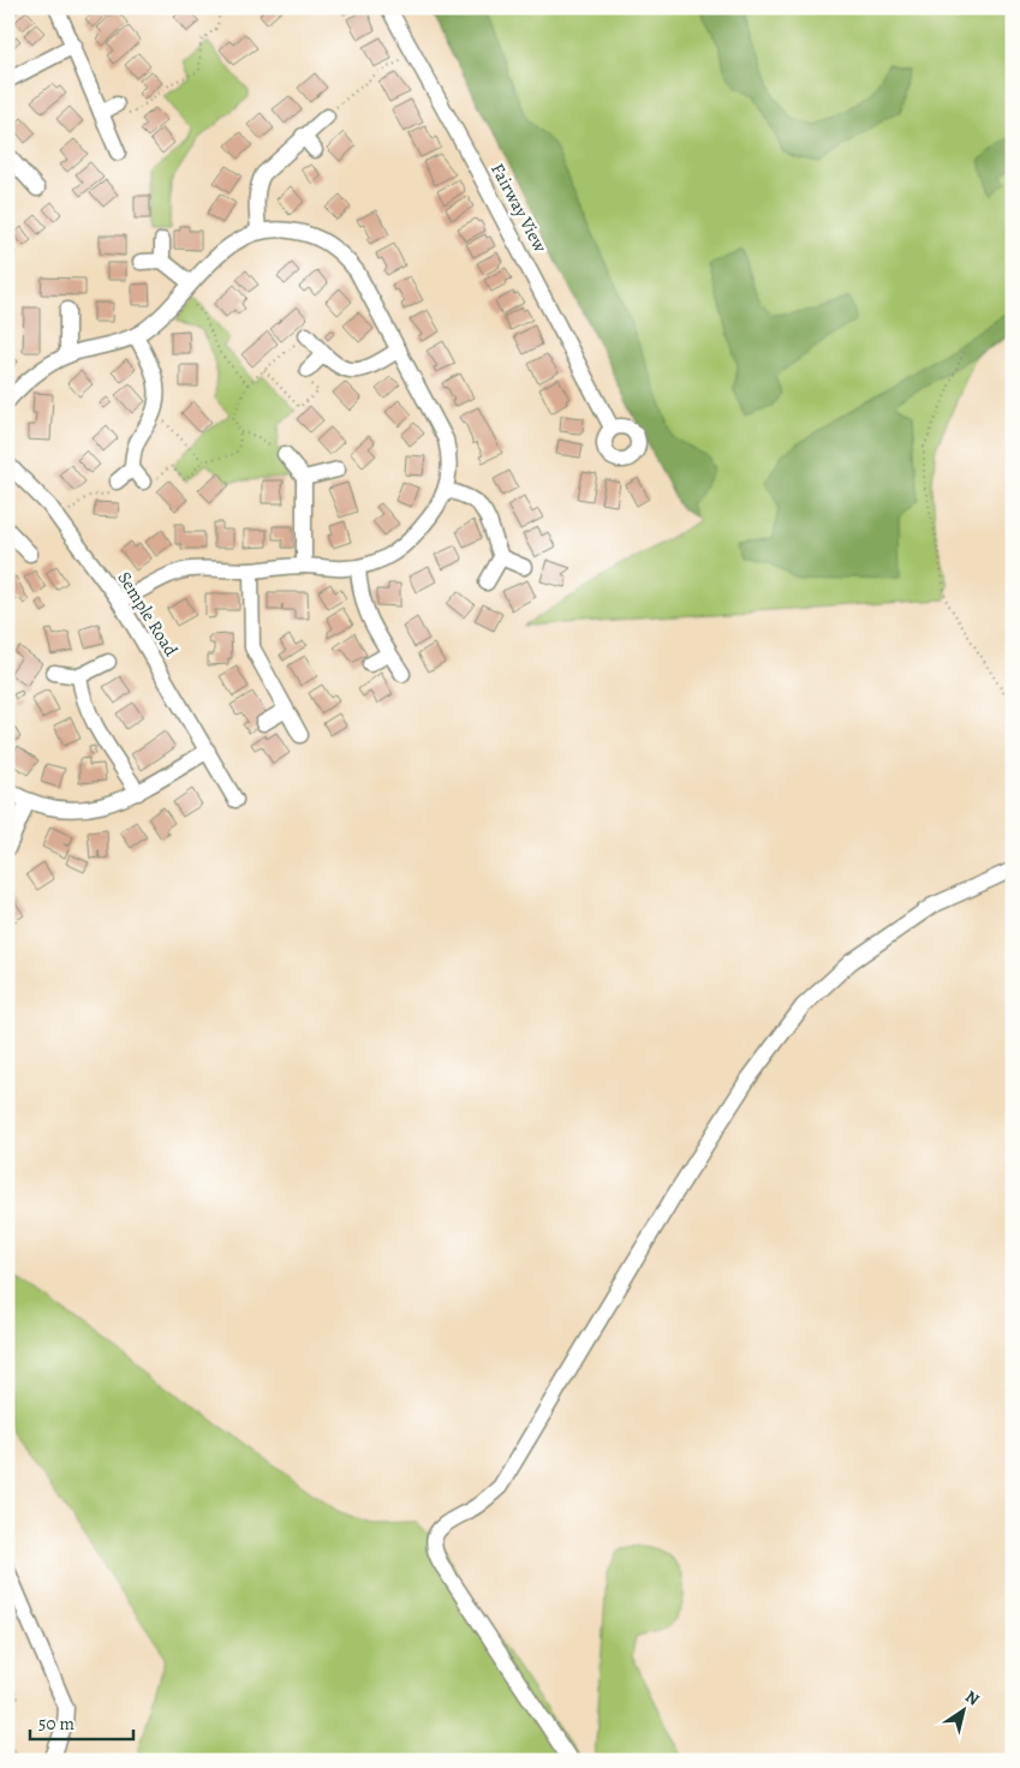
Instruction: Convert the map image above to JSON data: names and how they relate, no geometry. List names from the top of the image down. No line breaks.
{"streets":{"street":["Fairway View","Semple Road"]},"scale_bar":"50 m","north":"top right"}
